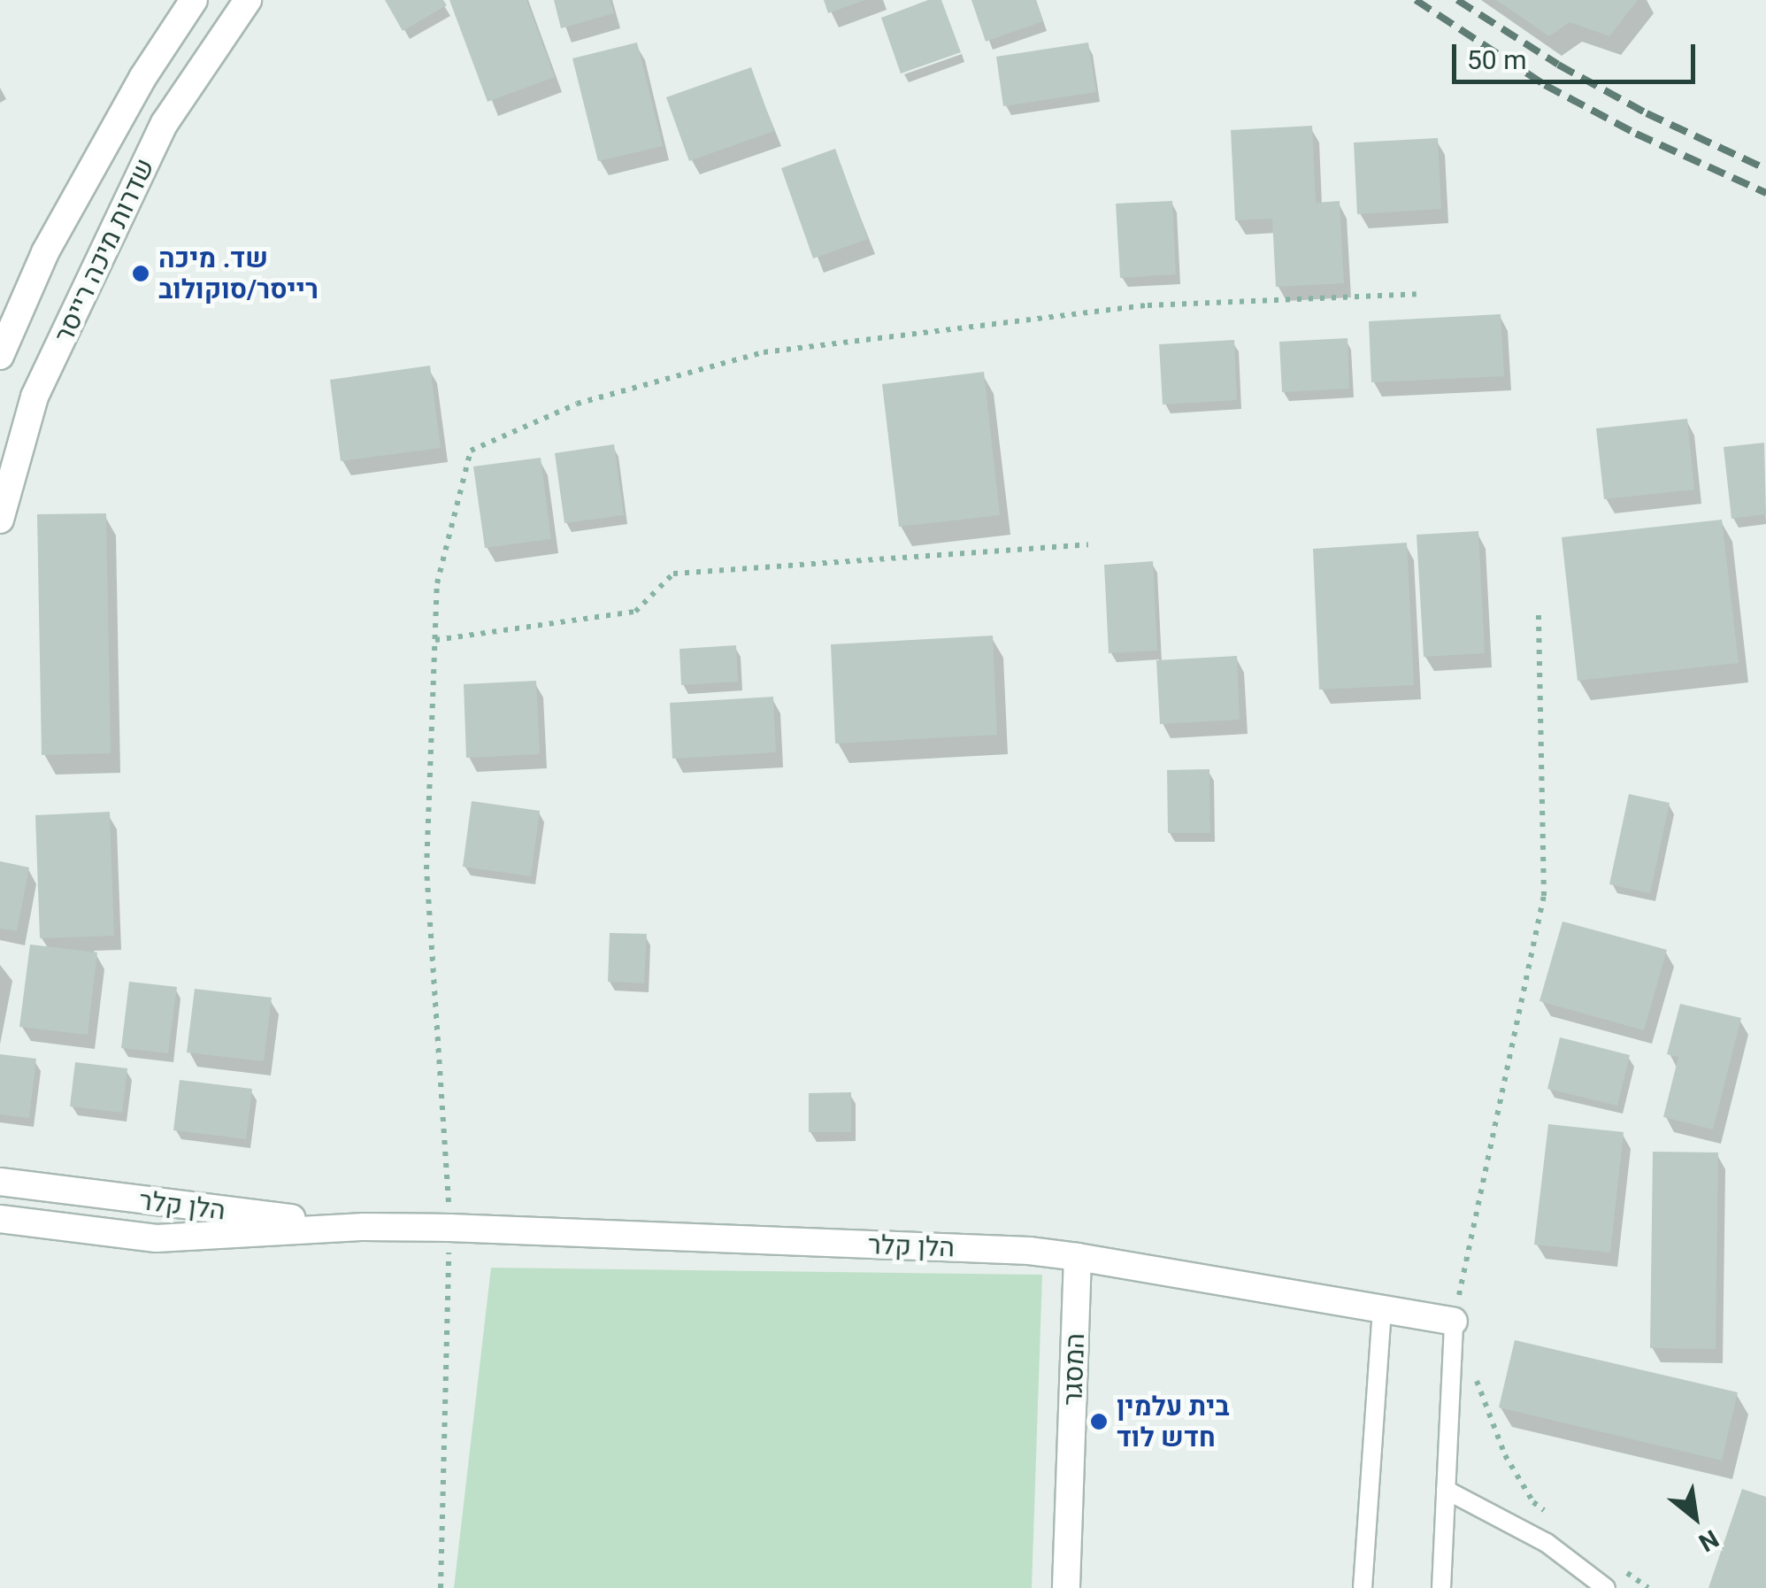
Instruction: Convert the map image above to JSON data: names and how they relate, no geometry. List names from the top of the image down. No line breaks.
{"streets":{"street":["שדרות מיכה רייסר","הלן קלר","המסגר"]},"crossings":[["הלן קלר","המסגר"]],"places":["שד. מיכה רייסר/סוקולוב","בית עלמין חדש לוד"],"scale_bar":"50 m","north":"bottom right"}
